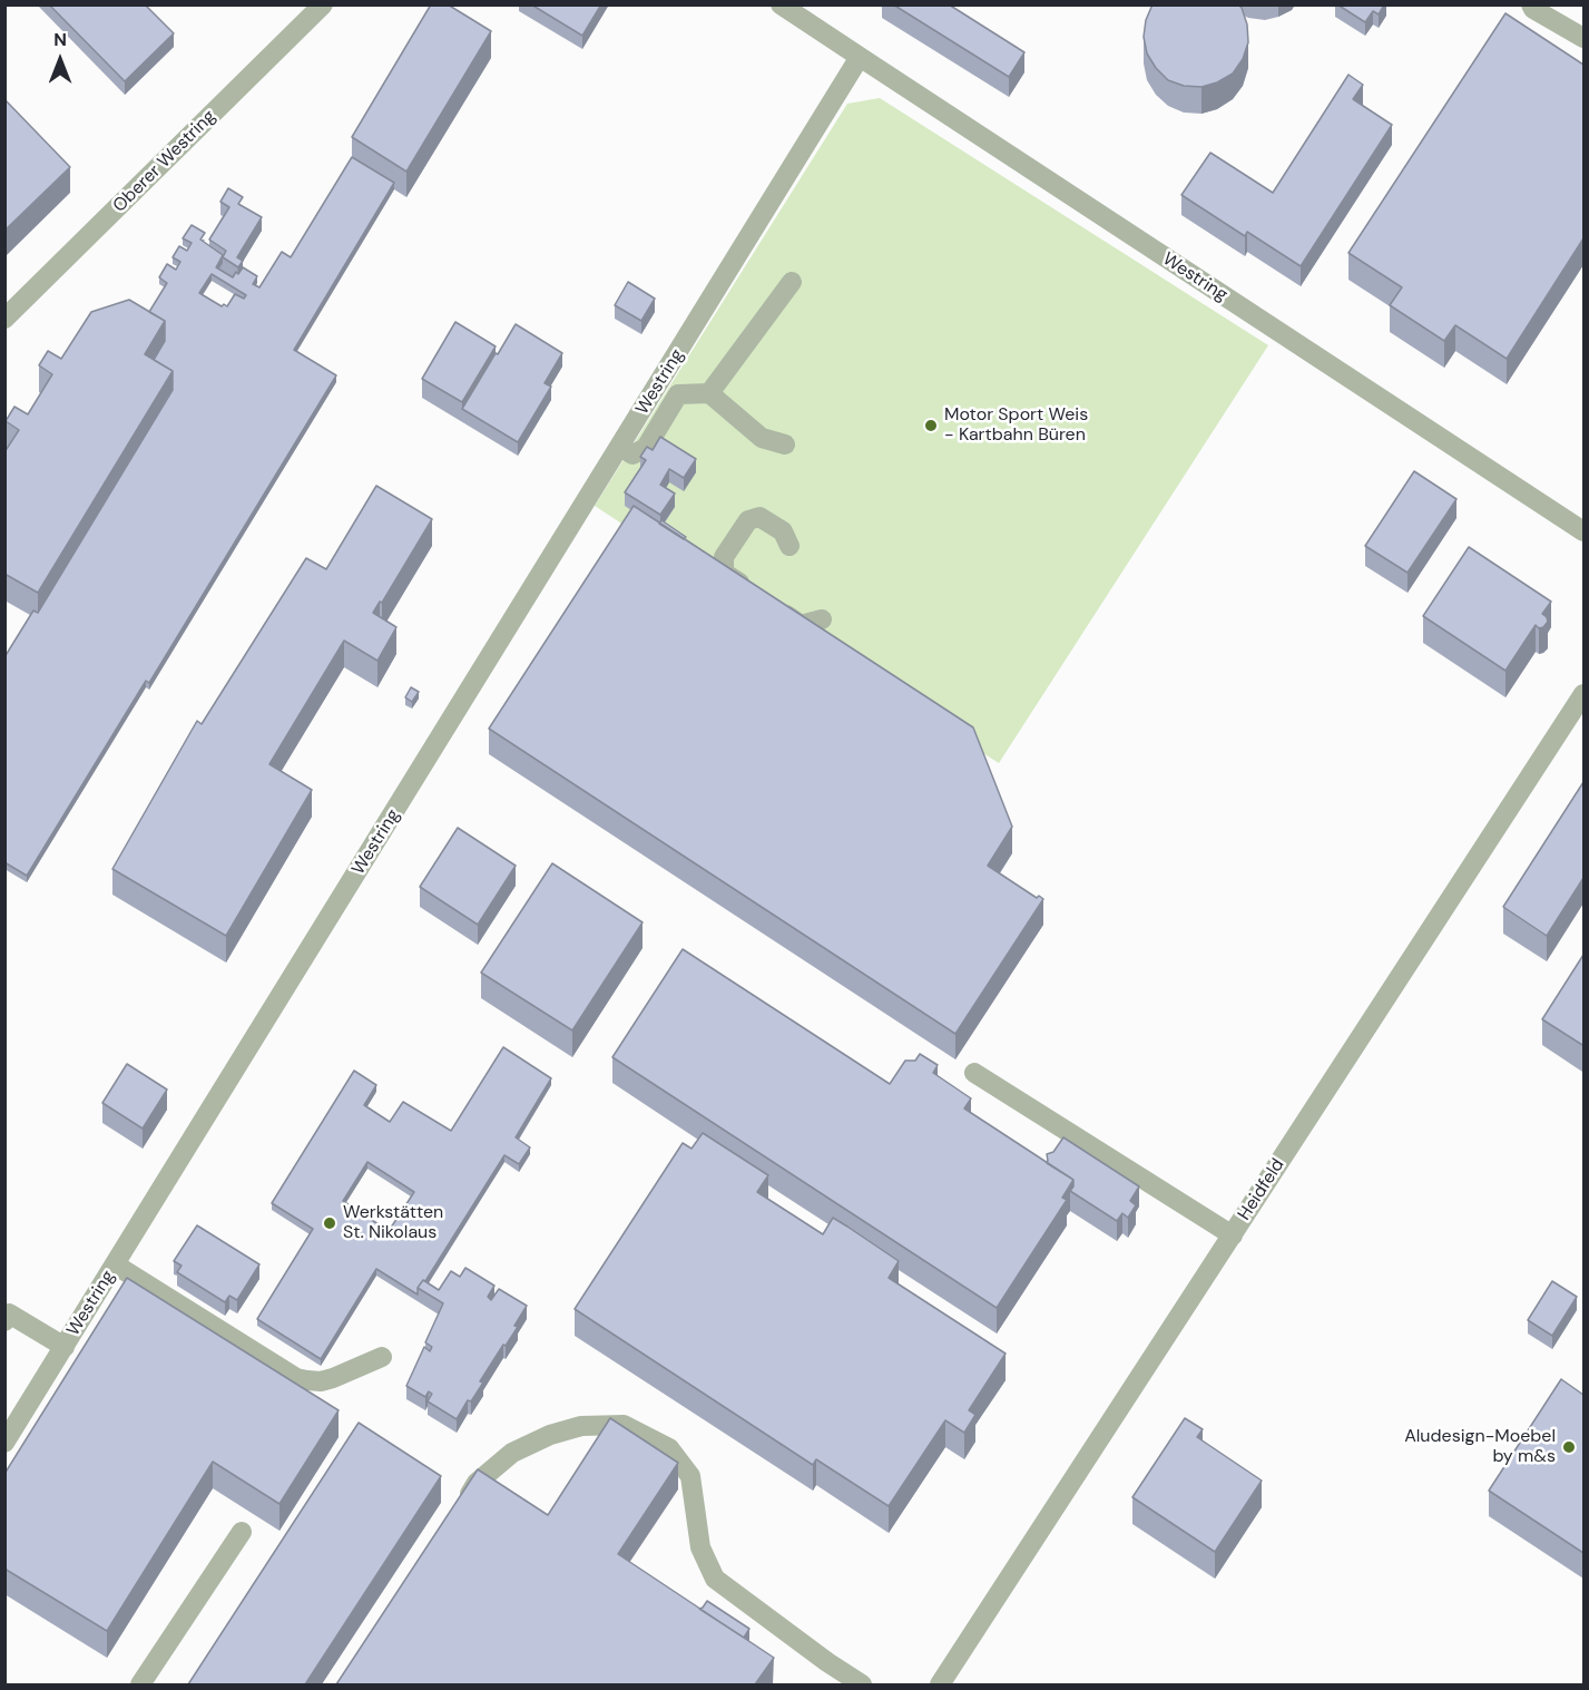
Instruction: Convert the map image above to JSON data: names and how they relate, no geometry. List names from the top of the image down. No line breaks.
{"streets":{"street":["Oberer Westring","Westring","Heidfeld"]},"places":["Motor Sport Weis - Kartbahn Büren","Werkstätten St. Nikolaus","Aludesign-Moebel by m&s"],"north":"top"}
